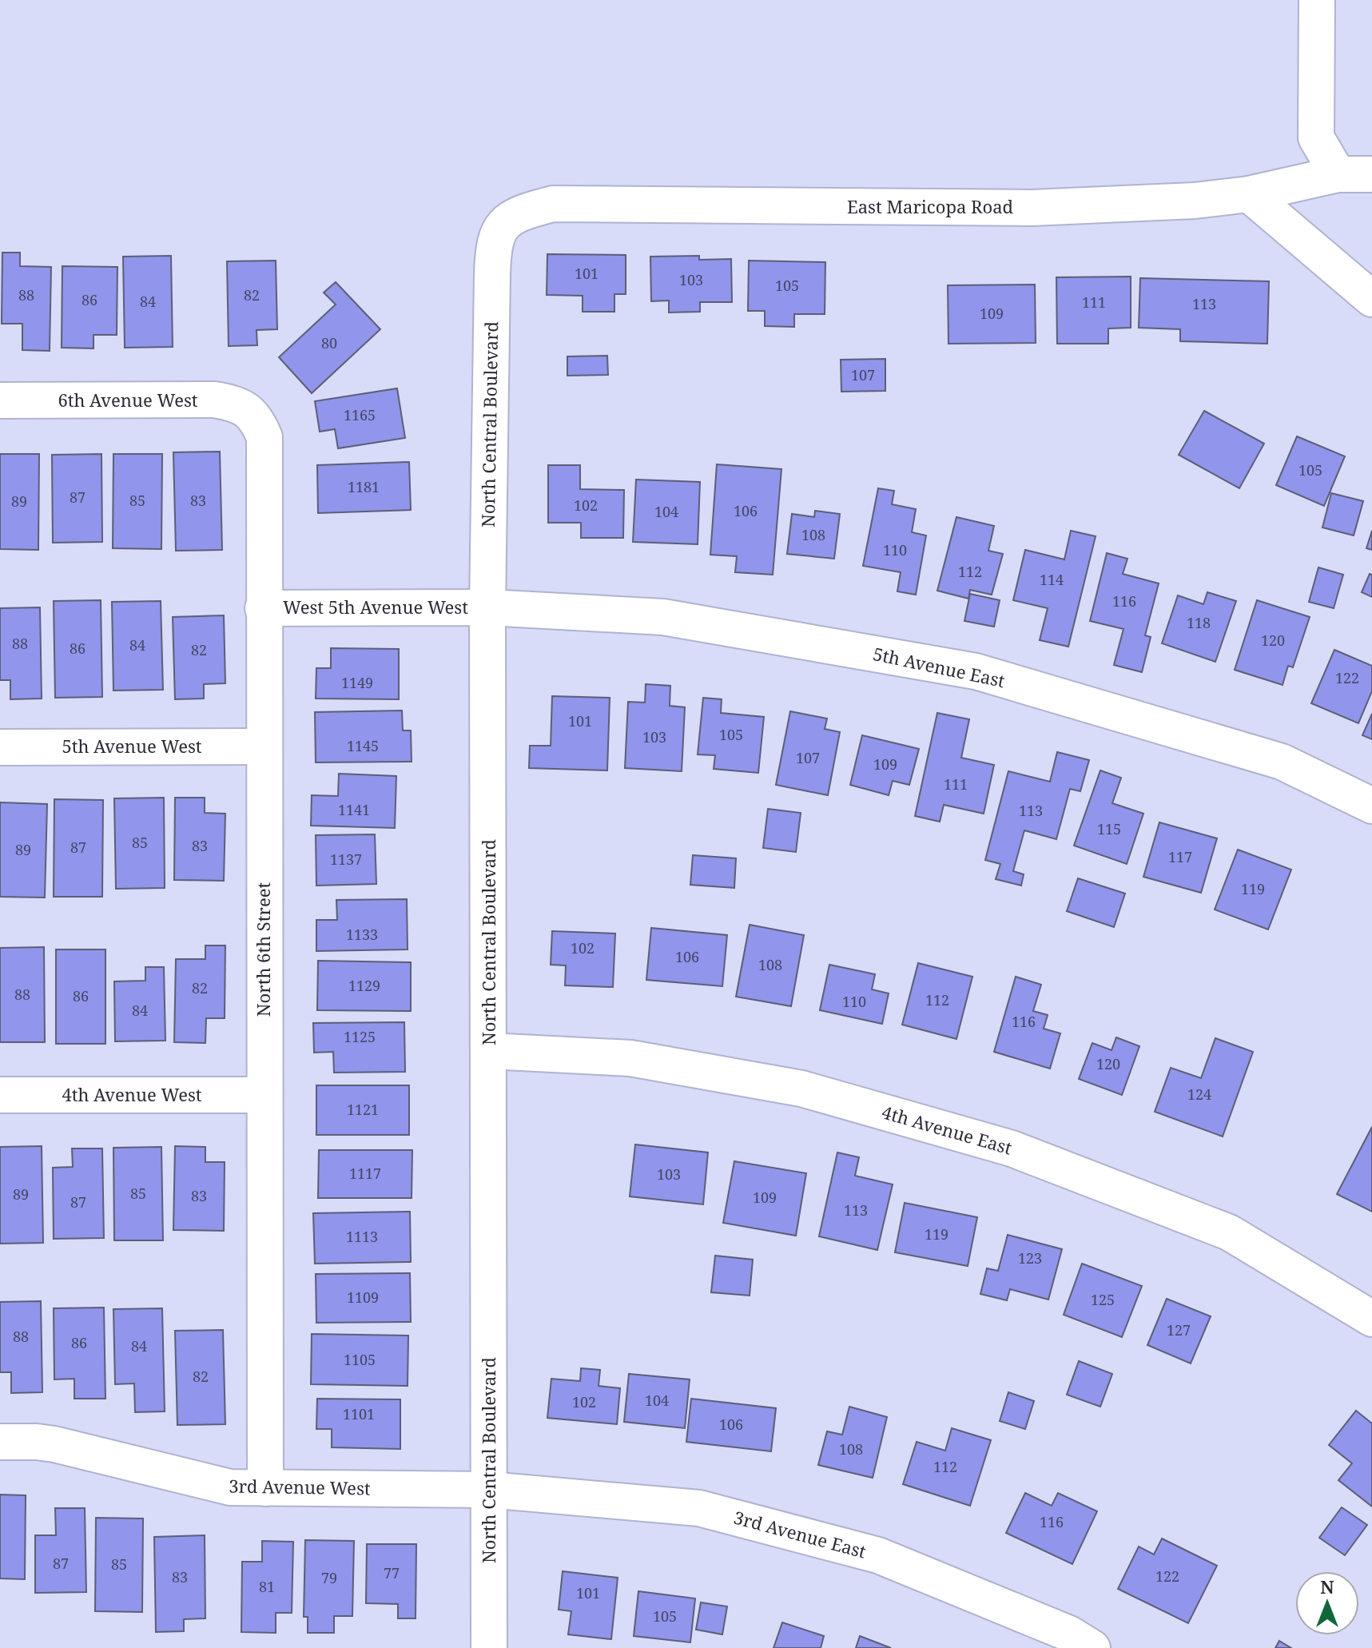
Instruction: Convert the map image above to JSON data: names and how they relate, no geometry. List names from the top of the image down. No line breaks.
{"streets":{"street":["East Maricopa Road","6th Avenue West","North Central Boulevard","West 5th Avenue West","5th Avenue East","5th Avenue West","North 6th Street","4th Avenue West","4th Avenue East","3rd Avenue West","3rd Avenue East"]},"crossings":[["East Maricopa Road","North Central Boulevard"],["6th Avenue West","North 6th Street"],["North Central Boulevard","West 5th Avenue West"],["North Central Boulevard","5th Avenue East"],["North Central Boulevard","4th Avenue East"],["North Central Boulevard","3rd Avenue West"],["North Central Boulevard","3rd Avenue East"],["West 5th Avenue West","5th Avenue East"],["West 5th Avenue West","North 6th Street"],["5th Avenue West","North 6th Street"],["North 6th Street","4th Avenue West"],["North 6th Street","3rd Avenue West"],["3rd Avenue West","3rd Avenue East"]],"house_numbers":["101","103","105","88","82","86","84","111","113","109","80","107","1165","105","1181","87","85","83","89","102","106","104","108","110","112","114","116","118","120","88","84","86","82","122","1149","101","105","103","1145","107","109","111","1141","113","115","85","83","87","89","117","1137","119","1133","102","106","108","1129","82","88","86","112","110","84","116","1125","120","124","1121","1117","103","85","89","83","109","87","113","119","1113","123","1109","125","127","88","86","84","1105","82","104","102","1101","106","108","112","116","87","85","77","122","83","79","81","101","105"],"north":"top"}
